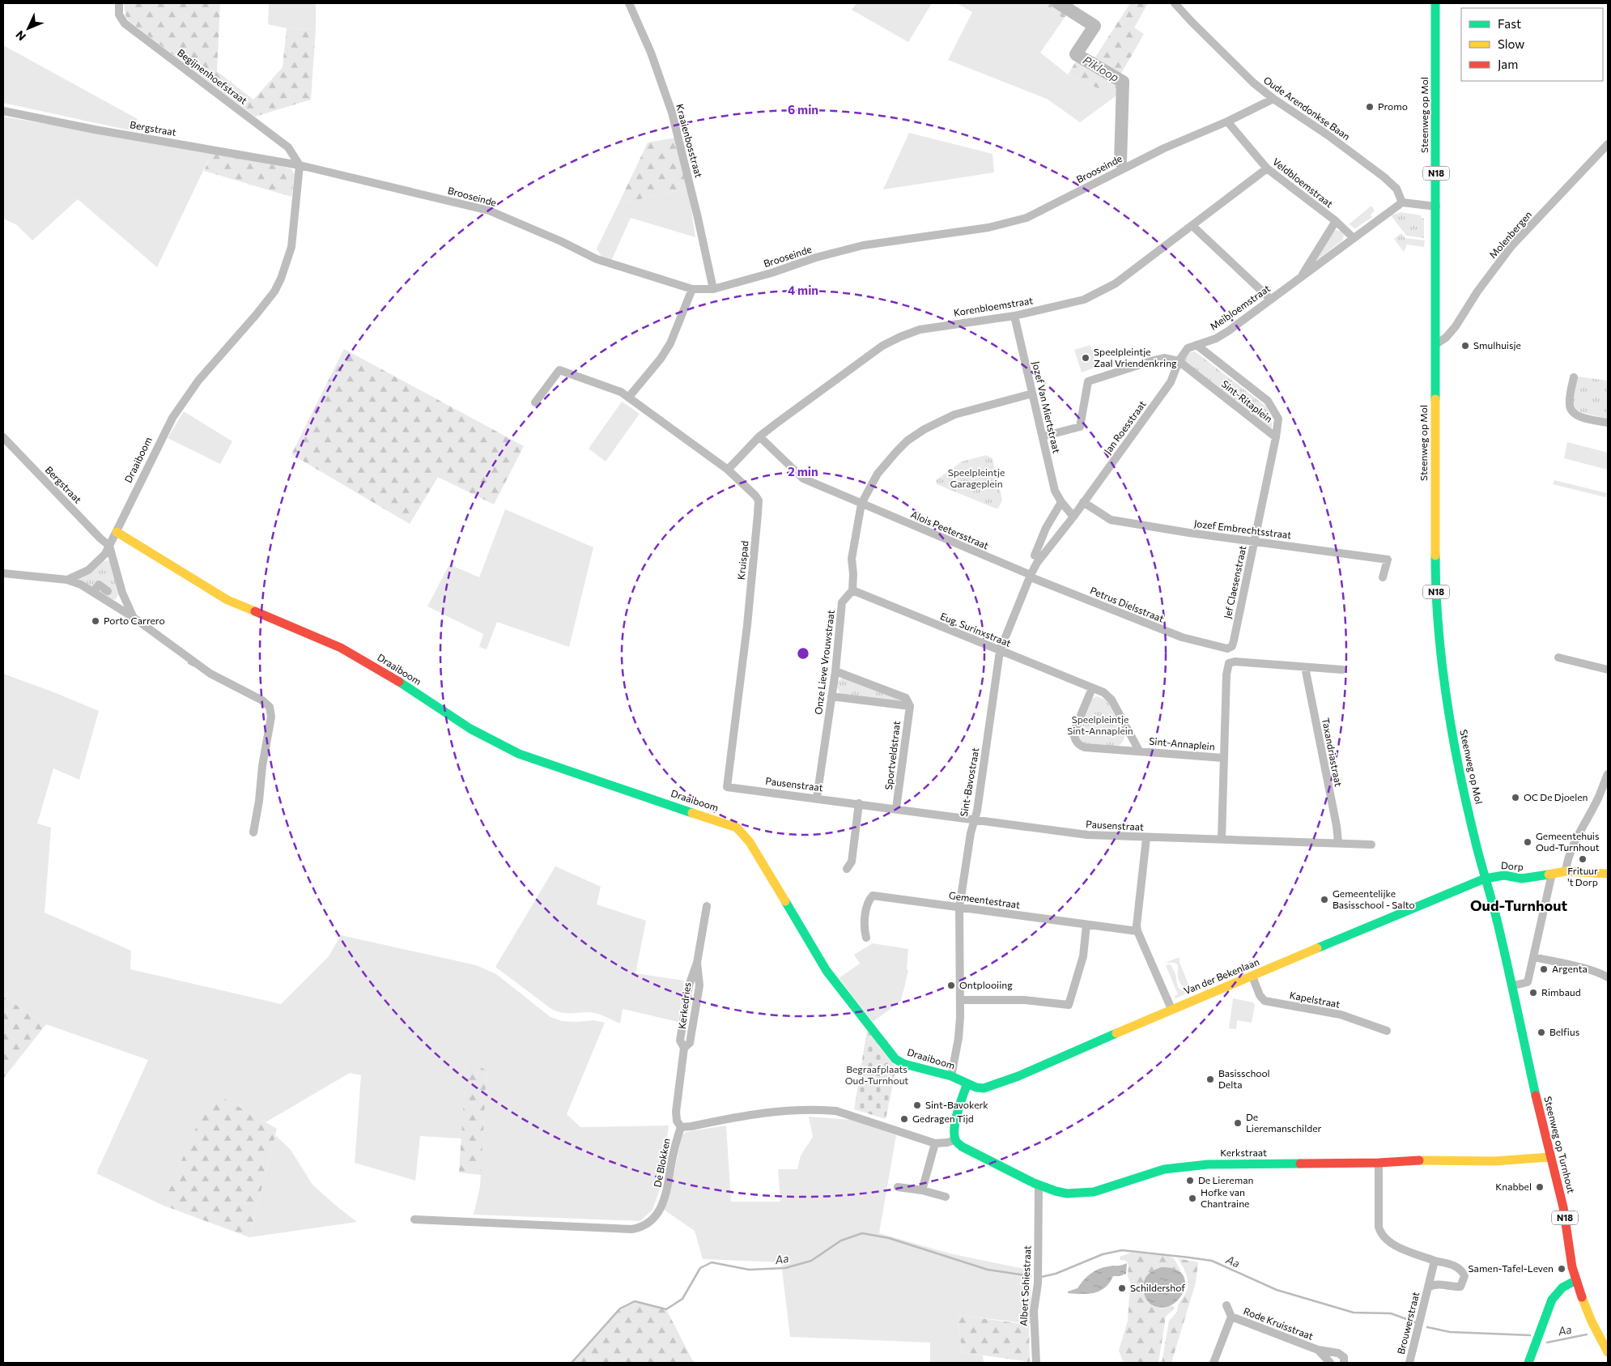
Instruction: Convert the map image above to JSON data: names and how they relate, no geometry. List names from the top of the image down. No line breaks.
{"streets":{"street":["Begijnenhoefstraat","Oude Arendonkse Baan","Steenweg op Mol","Bergstraat","Kraaienbosstraat","Brooseinde","N18","Veldbloemstraat","Molenbergen","Korenbloemstraat","Meibloemstraat","Sint-Ritaplein","Jozef Van Miertstraat","Jan Roesstraat","Draaiboom","Jozef Embrechtsstraat","Alois Peetersstraat","Kruispad","Jef Claesenstraat","Petrus Dielsstraat","Eug. Surinxstraat","Onze Lieve Vrouwstraat","Sint-Annaplein","Taxandriastraat","Sportveldstraat","Sint-Bavostraat","Pausenstraat","Dorp","Gemeentestraat","Van der Bekenlaan","Kapelstraat","Kerkedries","Steenweg op Turnhout","Kerkstraat","De Blokken","Albert Sohiestraat","Brouwerstraat","Rode Kruisstraat"]},"crossings":[["Begijnenhoefstraat","Bergstraat"],["Begijnenhoefstraat","Brooseinde"],["Begijnenhoefstraat","Draaiboom"],["Oude Arendonkse Baan","Brooseinde"],["Oude Arendonkse Baan","Meibloemstraat"],["Steenweg op Mol","N18"],["Steenweg op Mol","Molenbergen"],["Steenweg op Mol","Dorp"],["Steenweg op Mol","Van der Bekenlaan"],["Bergstraat","Brooseinde"],["Bergstraat","Draaiboom"],["Kraaienbosstraat","Brooseinde"],["Brooseinde","Veldbloemstraat"],["Brooseinde","Draaiboom"],["N18","Dorp"],["N18","Van der Bekenlaan"],["N18","Steenweg op Turnhout"],["Veldbloemstraat","Korenbloemstraat"],["Veldbloemstraat","Meibloemstraat"],["Korenbloemstraat","Jozef Van Miertstraat"],["Korenbloemstraat","Alois Peetersstraat"],["Korenbloemstraat","Kruispad"],["Meibloemstraat","Sint-Ritaplein"],["Meibloemstraat","Jan Roesstraat"],["Sint-Ritaplein","Jan Roesstraat"],["Sint-Ritaplein","Jef Claesenstraat"],["Jozef Van Miertstraat","Jan Roesstraat"],["Jozef Van Miertstraat","Sint-Bavostraat"],["Jan Roesstraat","Jozef Embrechtsstraat"],["Jan Roesstraat","Sint-Bavostraat"],["Draaiboom","Sint-Bavostraat"],["Draaiboom","Van der Bekenlaan"],["Jozef Embrechtsstraat","Jef Claesenstraat"],["Alois Peetersstraat","Petrus Dielsstraat"],["Alois Peetersstraat","Sint-Bavostraat"],["Kruispad","Pausenstraat"],["Jef Claesenstraat","Petrus Dielsstraat"],["Petrus Dielsstraat","Sint-Bavostraat"],["Eug. Surinxstraat","Onze Lieve Vrouwstraat"],["Eug. Surinxstraat","Sint-Annaplein"],["Eug. Surinxstraat","Sint-Bavostraat"],["Onze Lieve Vrouwstraat","Pausenstraat"],["Taxandriastraat","Pausenstraat"],["Sportveldstraat","Pausenstraat"],["Sint-Bavostraat","Pausenstraat"],["Sint-Bavostraat","Gemeentestraat"],["Dorp","Van der Bekenlaan"],["Van der Bekenlaan","Kapelstraat"],["Kerkedries","De Blokken"],["Steenweg op Turnhout","Kerkstraat"],["Kerkstraat","Albert Sohiestraat"],["Kerkstraat","Brouwerstraat"]],"districts":["Oud-Turnhout"],"water":["Pikloop","Aa"],"parks":["Speelpleintje Garageplein","Speelpleintje Sint-Annaplein","Begraafplaats Oud-Turnhout"],"places":["Promo","Smulhuisje","Speelpleintje Zaal Vriendenkring","Porto Carrero","OC De Djoelen","Gemeentehuis Oud-Turnhout","Frituur 't Dorp","Gemeentelijke Basisschool - Salto","Argenta","Ontplooiing","Rimbaud","Belfius","Basisschool Delta","Sint-Bavokerk","Gedragen Tijd","De Lieremanschilder","De Liereman","Knabbel","Hofke van Chantraine","Samen-Tafel-Leven","Schildershof"],"legend":["Fast","Slow","Jam"],"north":"bottom left","rings":["6 min","4 min","2 min"]}
